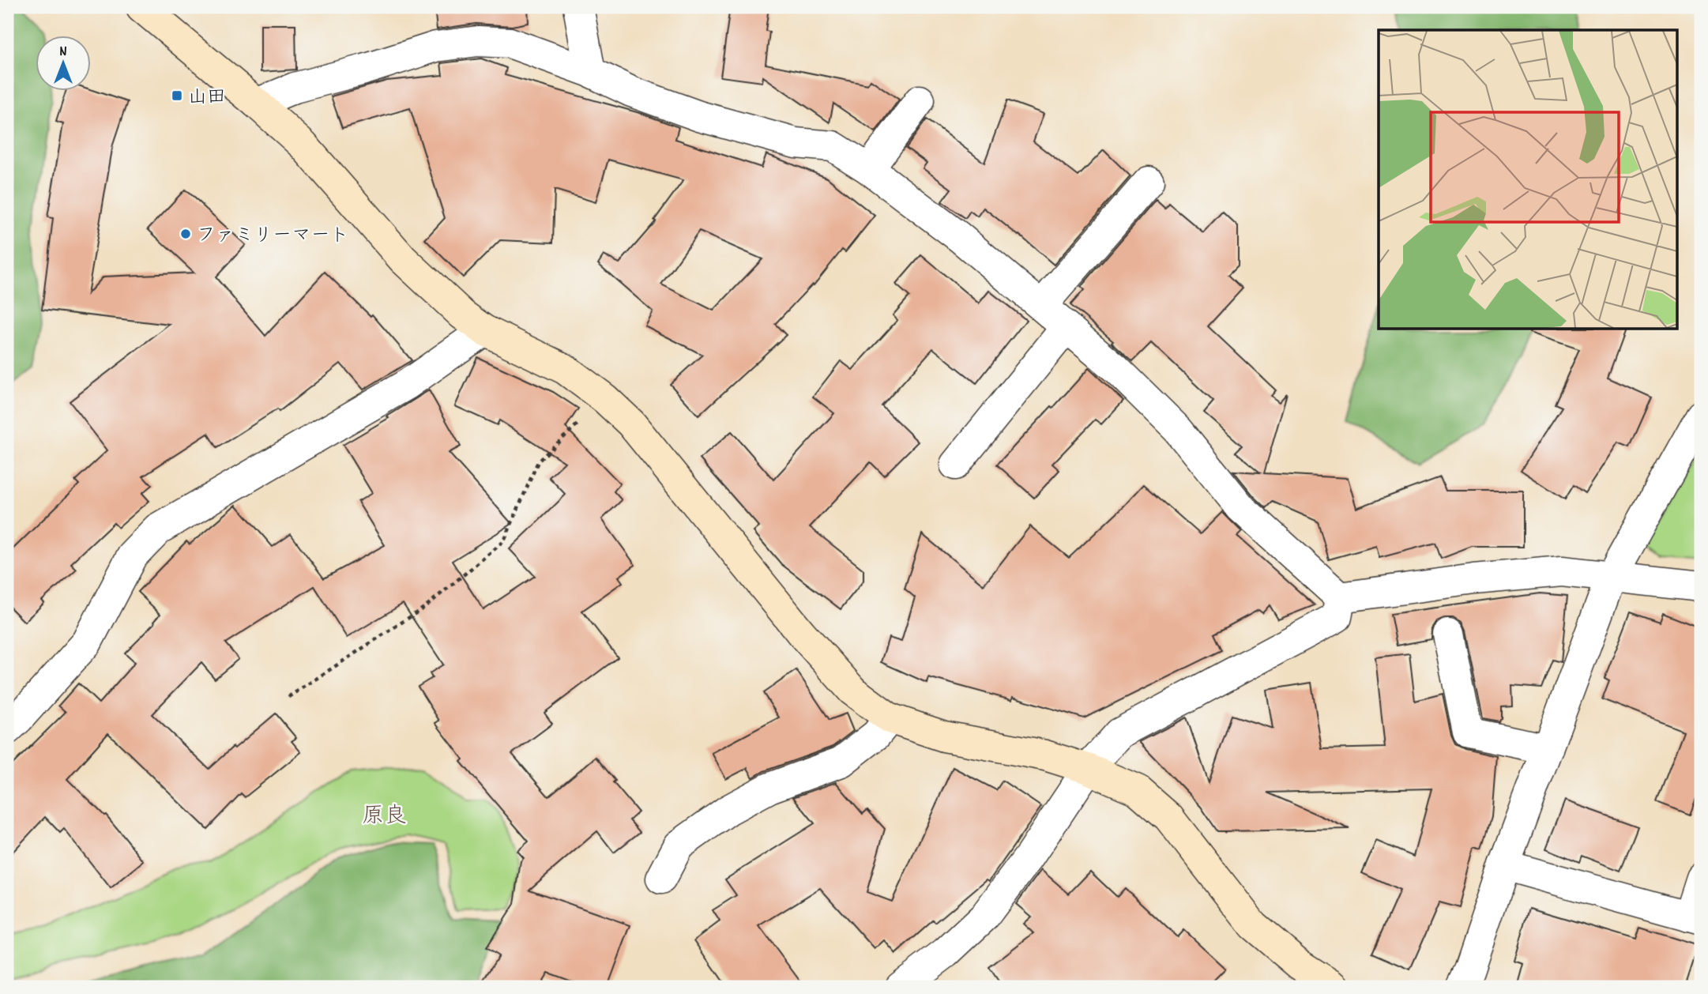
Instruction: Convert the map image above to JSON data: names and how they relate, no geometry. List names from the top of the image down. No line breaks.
{"districts":["原良"],"places":{"transit":["山田"],"other":["ファミリーマート"]},"north":"top"}
